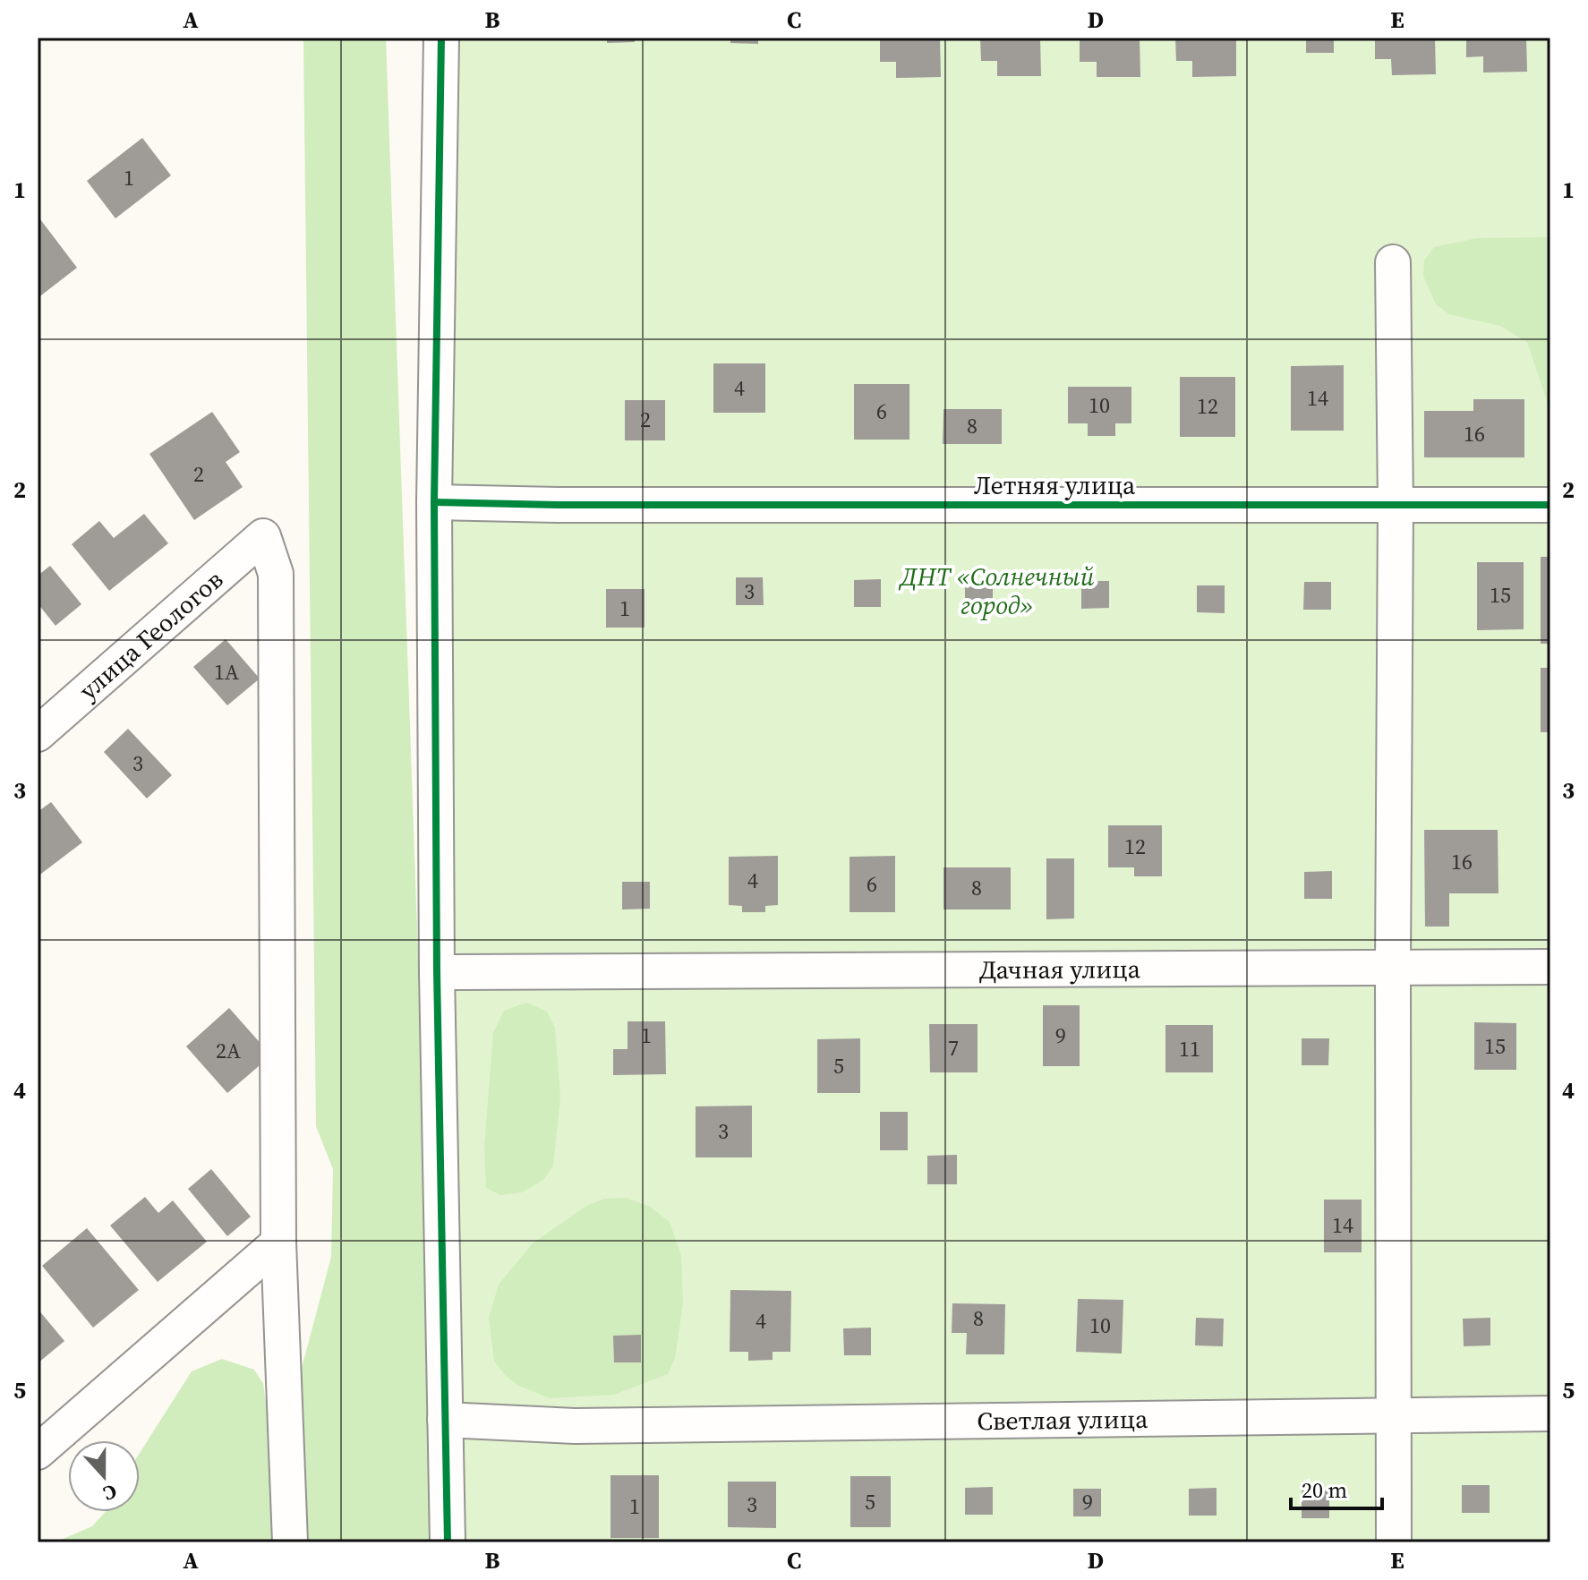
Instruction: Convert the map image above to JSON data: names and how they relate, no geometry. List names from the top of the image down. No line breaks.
{"streets":{"street":["Летняя улица","улица Геологов","Дачная улица","Светлая улица"]},"parks":["ДНТ «Солнечный город»"],"house_numbers":["1","4","14","10","12","6","2","8","16","2","3","15","1","1А","3","12","16","4","6","8","1","9","15","7","11","2А","5","3","14","8","4","10","5","9","3","1"],"scale_bar":"20 m","north":"bottom","grid":{"columns":["A","B","C","D","E"],"rows":["1","2","3","4","5"]}}
